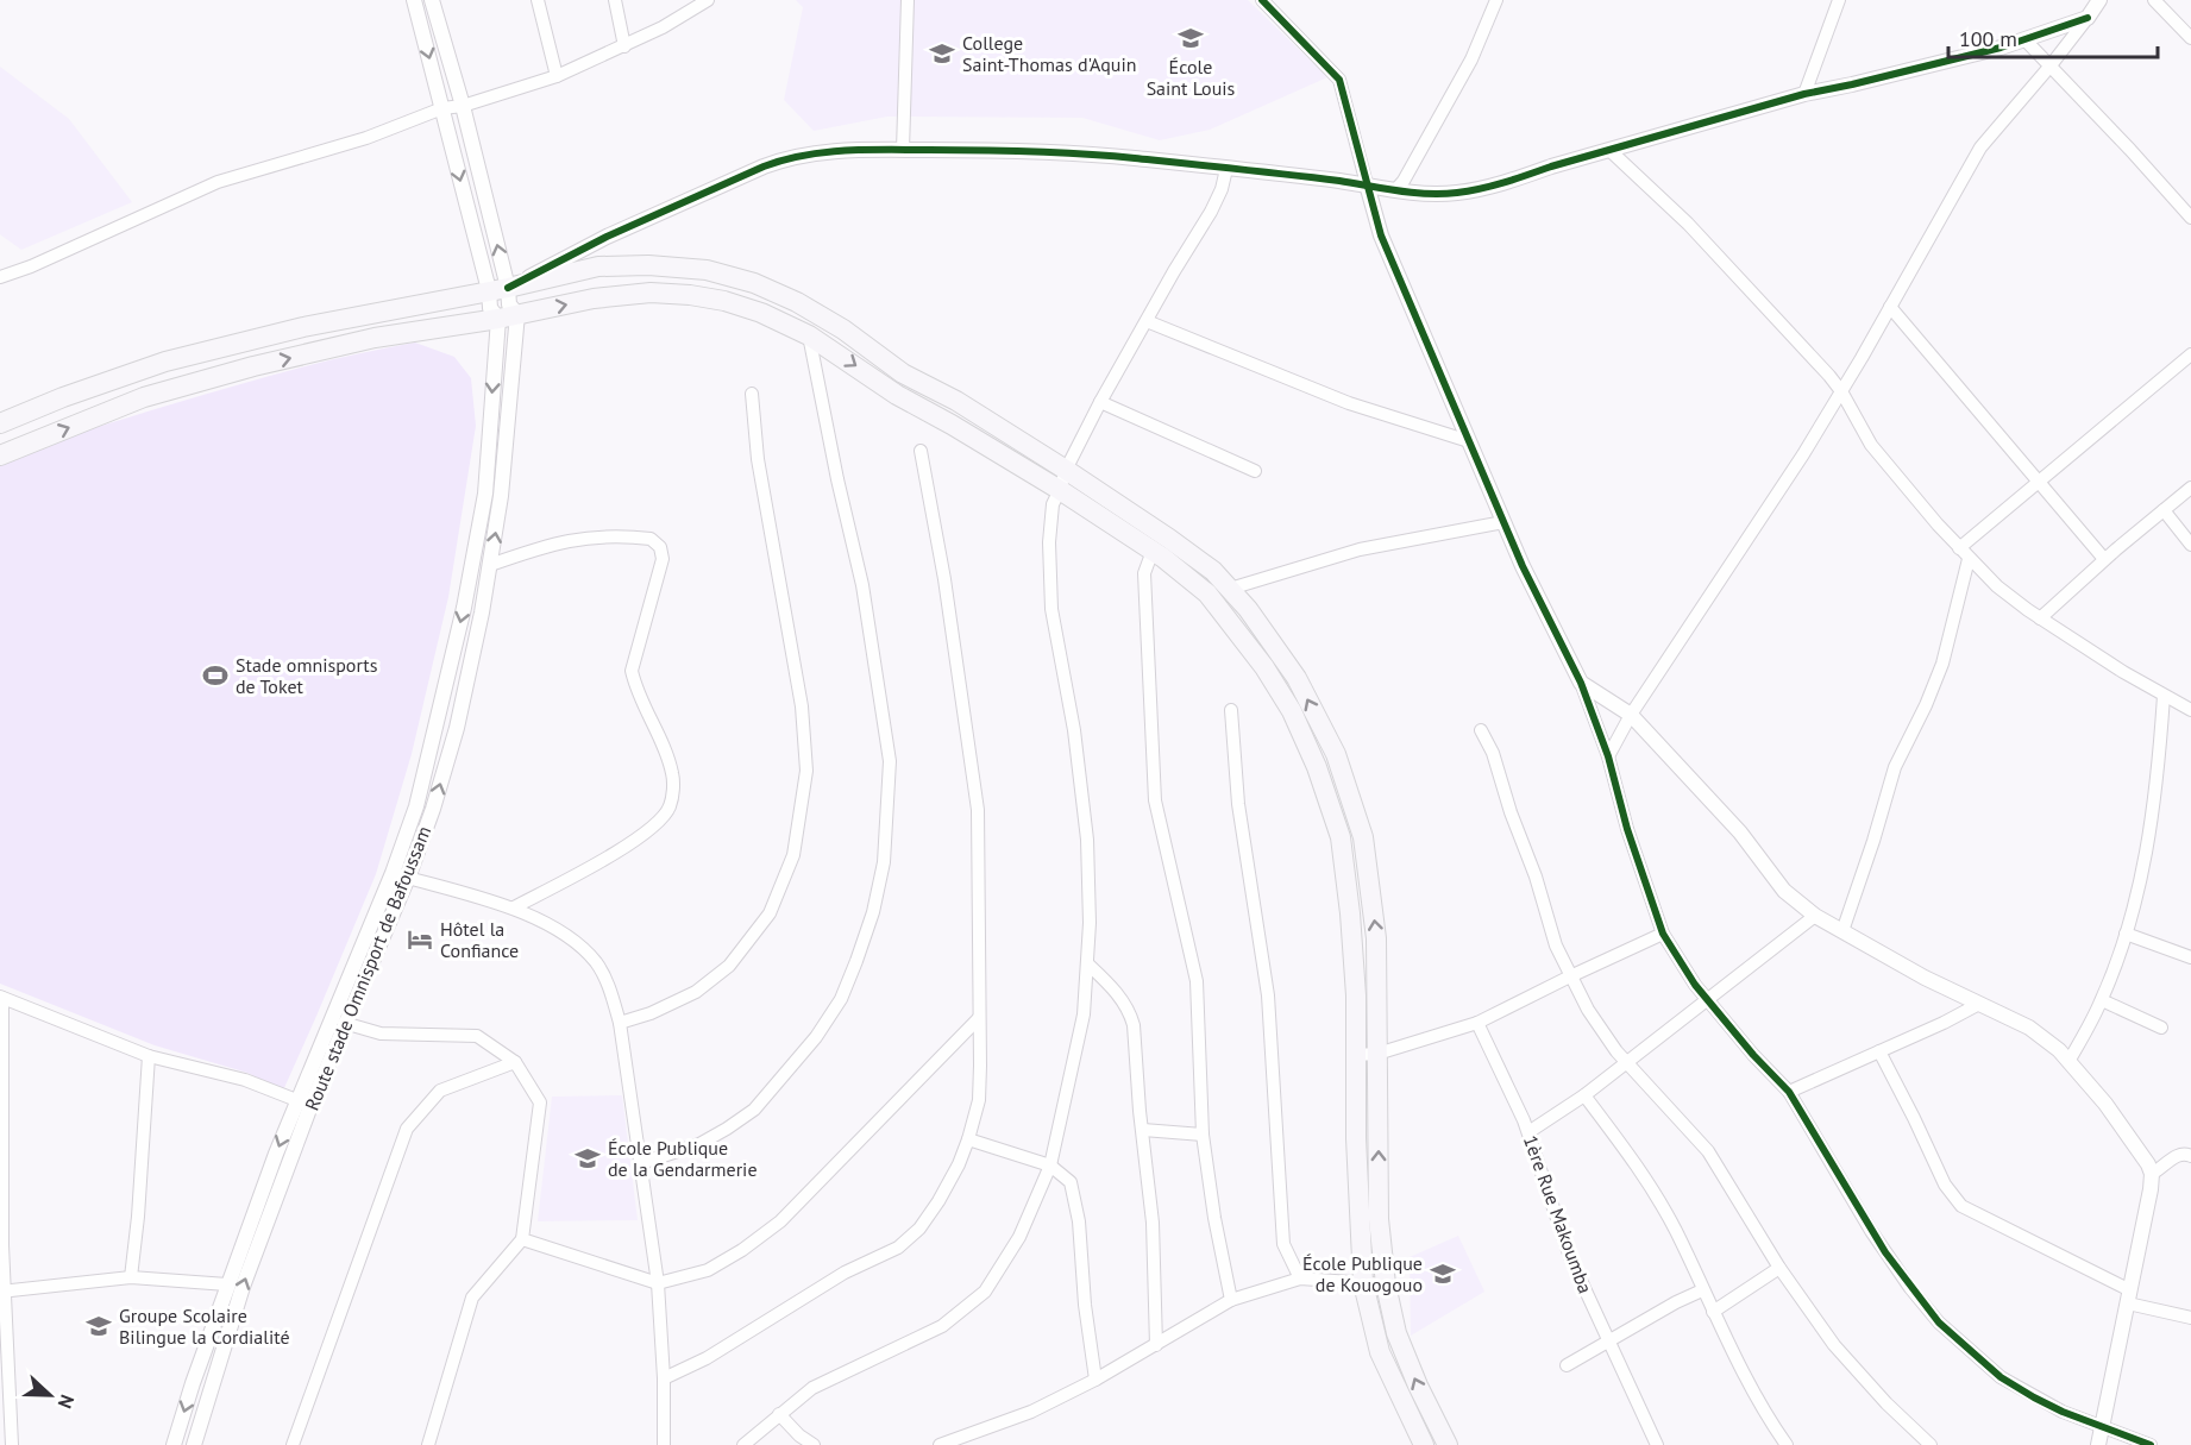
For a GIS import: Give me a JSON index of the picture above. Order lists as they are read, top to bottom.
{
  "streets": {
    "street": ["Route stade Omnisport de Bafoussam", "1ère Rue Makoumba"]
  },
  "places": {
    "school or university": [
      "École Saint Louis",
      "College Saint-Thomas d'Aquin",
      "École Publique de la Gendarmerie",
      "École Publique de Kouogouo",
      "Groupe Scolaire Bilingue la Cordialité"
    ],
    "sports": ["Stade omnisports de Toket"],
    "hotel": ["Hôtel la Confiance"]
  },
  "scale_bar": "100 m",
  "north": "right"
}
